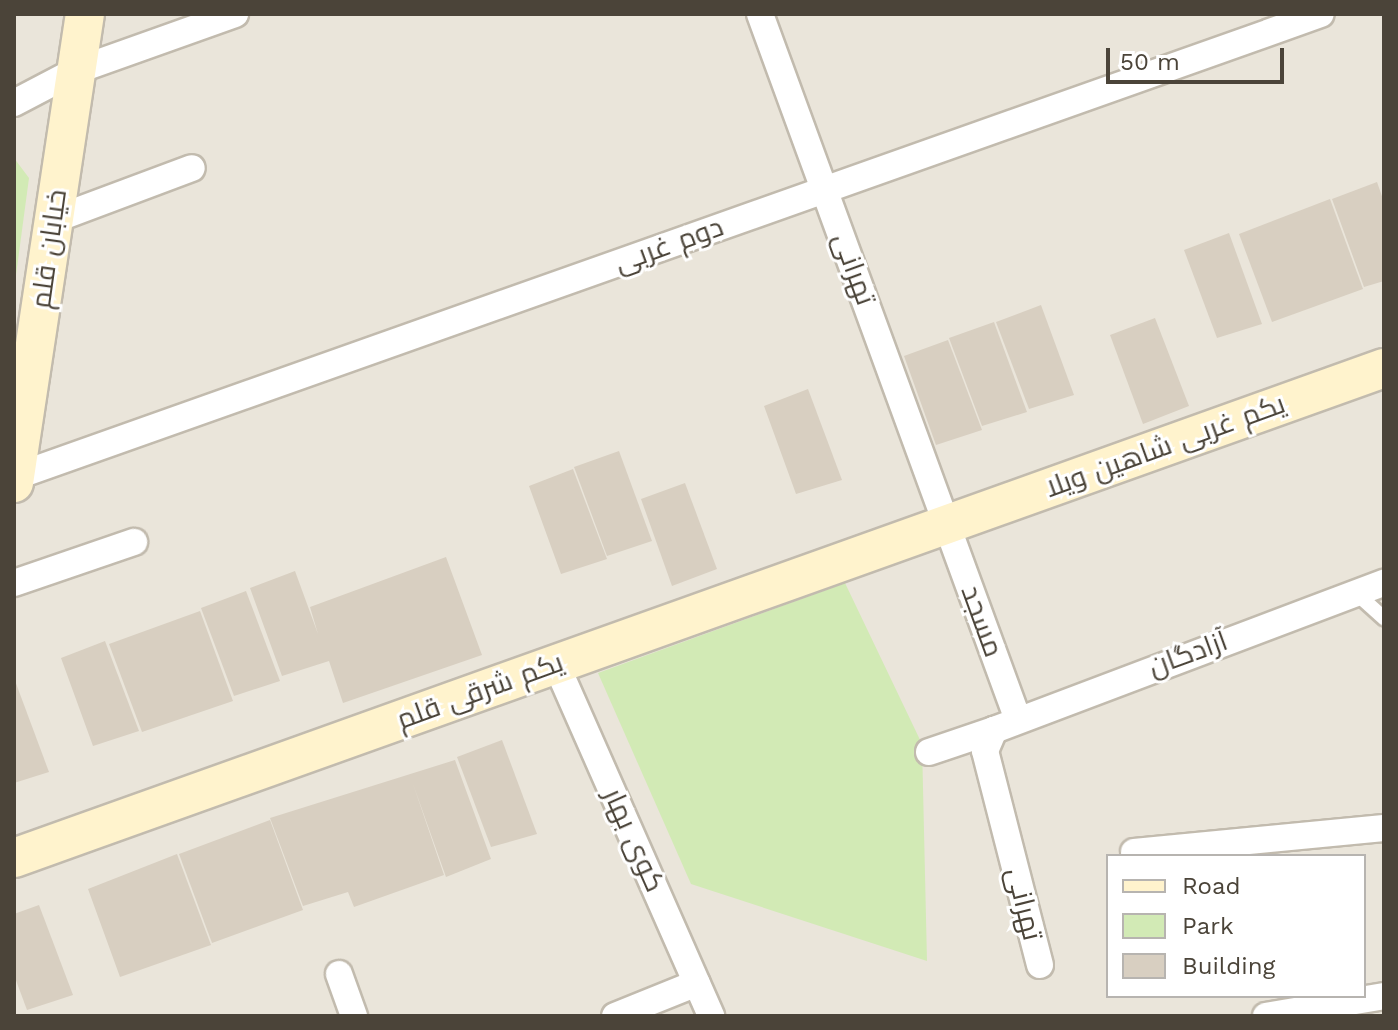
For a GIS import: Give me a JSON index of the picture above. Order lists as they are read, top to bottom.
{
  "streets": {
    "street": [
      "دوم غربی",
      "خیابان قلم",
      "تهرانی",
      "یکم غربی شاهین ویلا",
      "مسجد",
      "آزادگان",
      "یکم شرقی قلم",
      "کوی بهار"
    ]
  },
  "crossings": [
    ["دوم غربی", "خیابان قلم"],
    ["دوم غربی", "تهرانی"],
    ["تهرانی", "یکم غربی شاهین ویلا"],
    ["تهرانی", "مسجد"],
    ["تهرانی", "آزادگان"],
    ["تهرانی", "یکم شرقی قلم"],
    ["یکم غربی شاهین ویلا", "مسجد"],
    ["یکم غربی شاهین ویلا", "یکم شرقی قلم"],
    ["مسجد", "آزادگان"],
    ["مسجد", "یکم شرقی قلم"],
    ["یکم شرقی قلم", "کوی بهار"]
  ],
  "legend": ["Road", "Park", "Building"],
  "scale_bar": "50 m"
}
